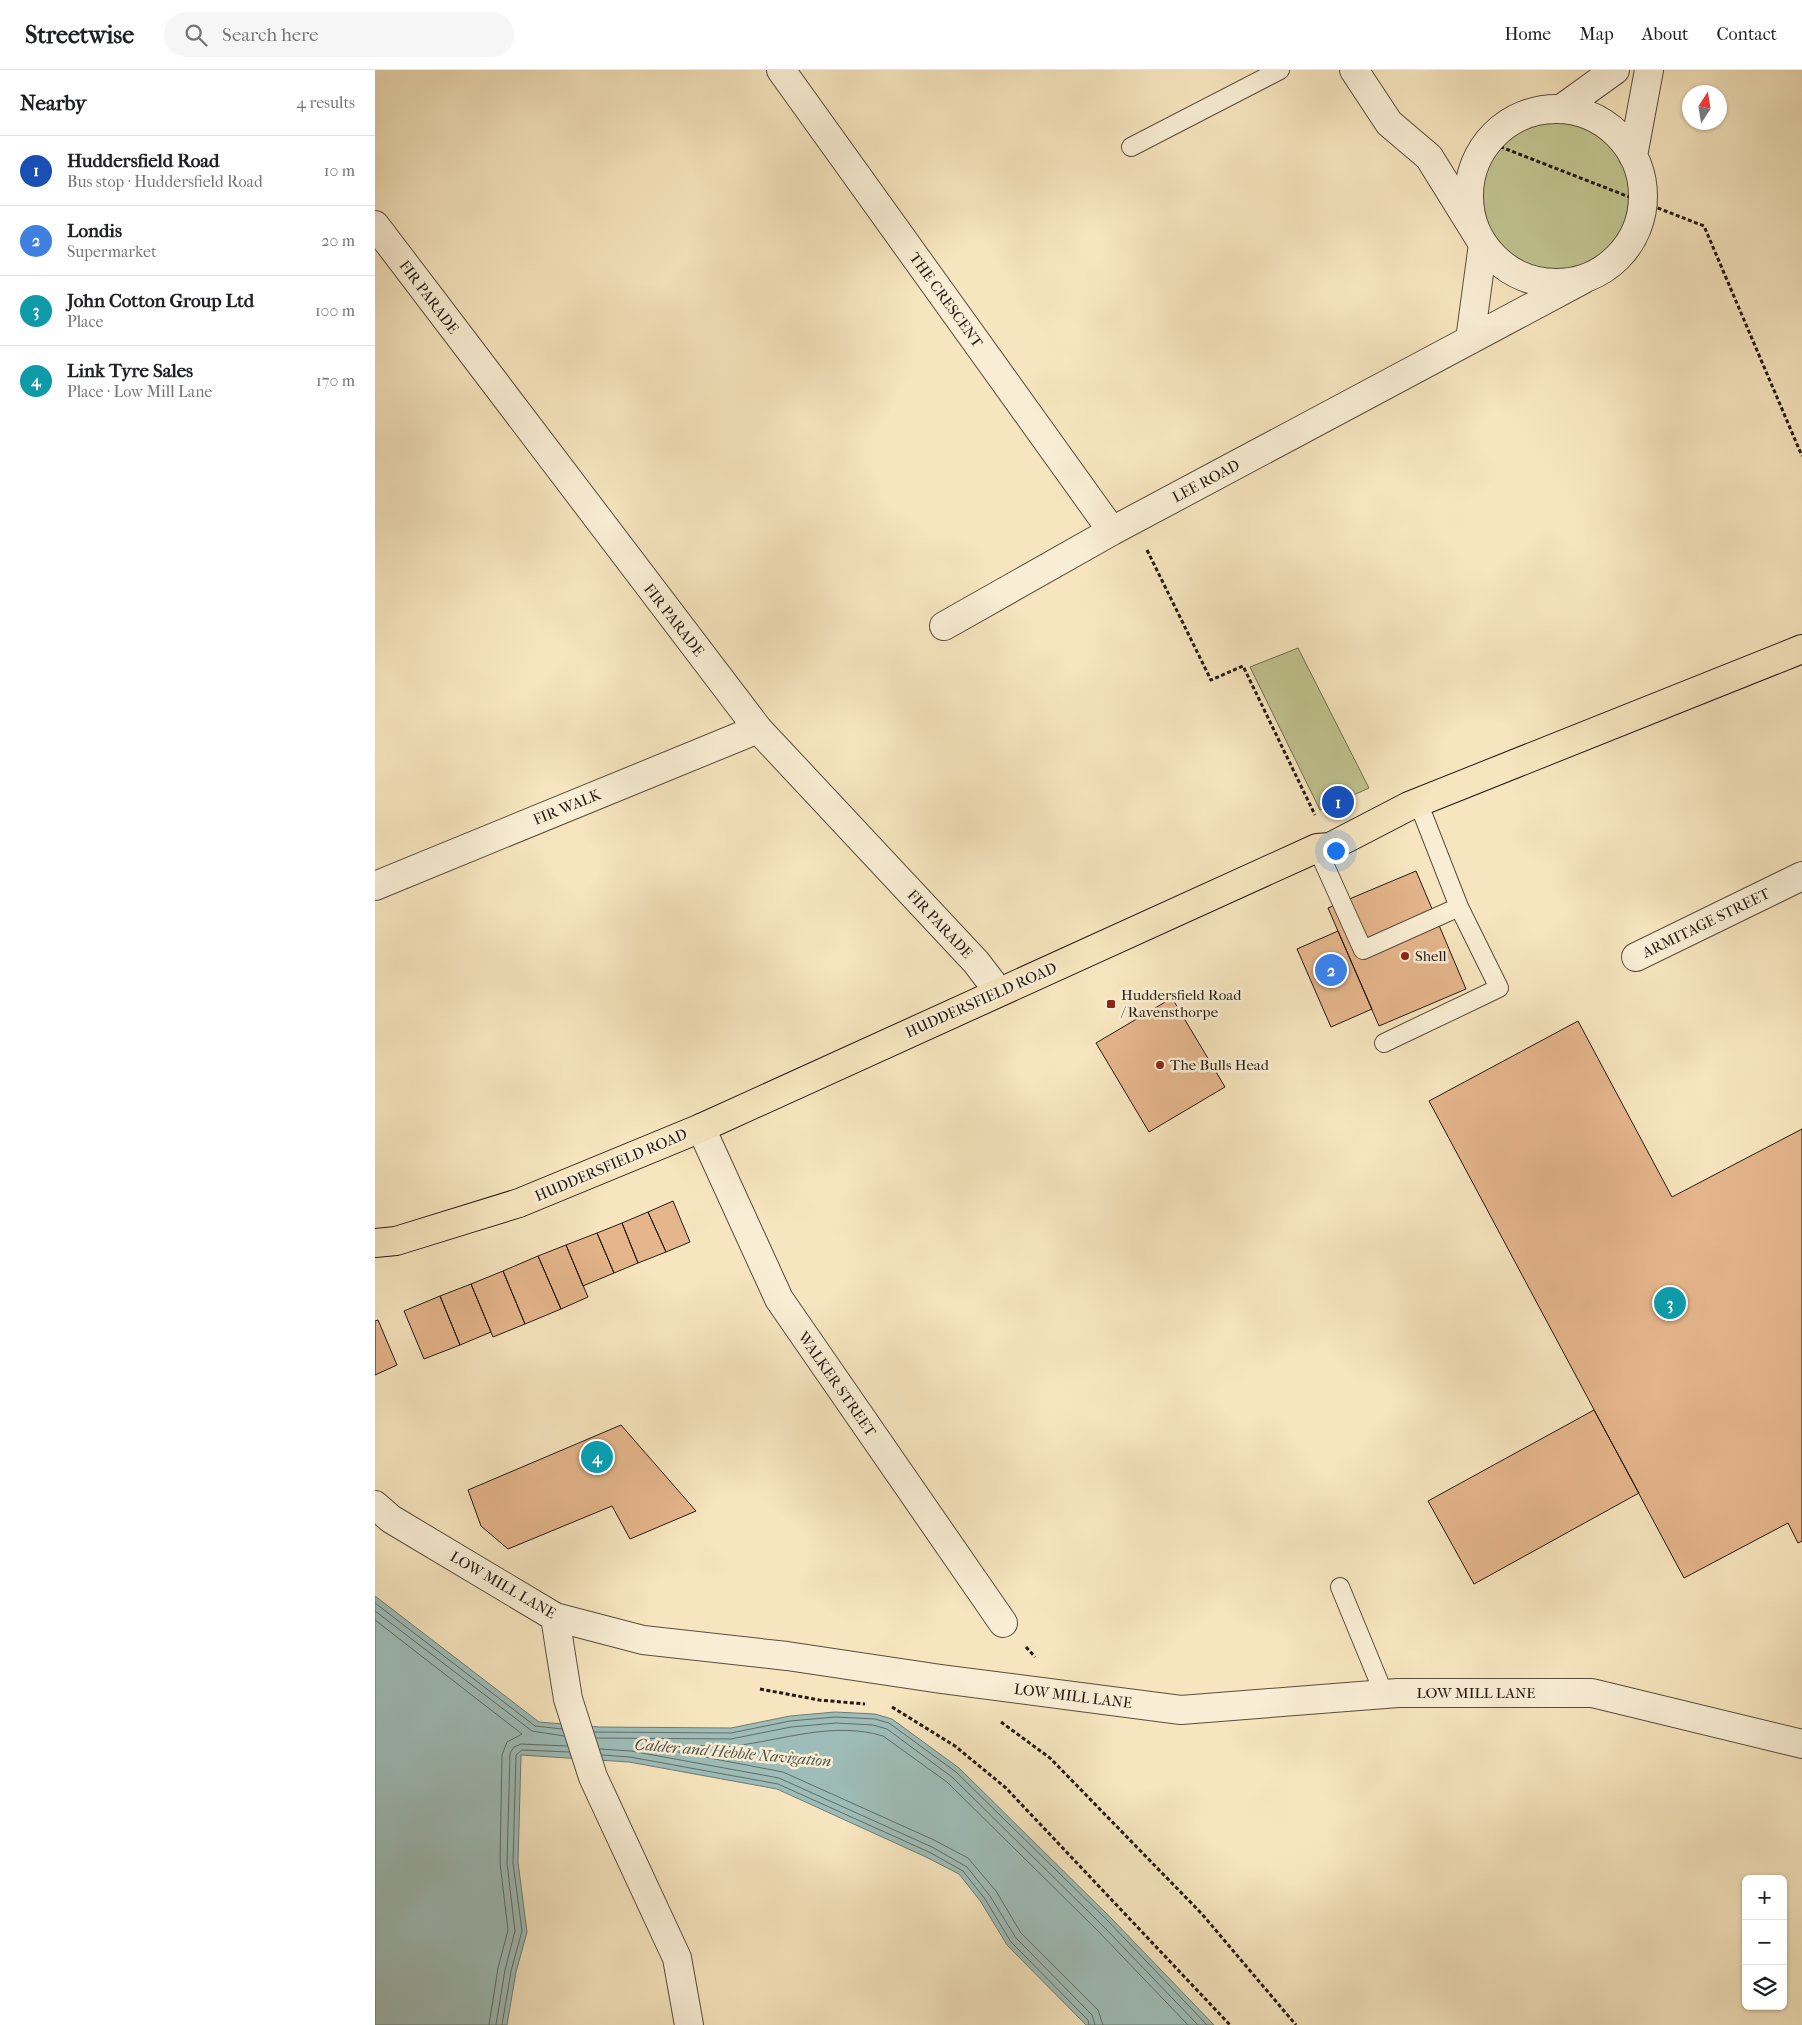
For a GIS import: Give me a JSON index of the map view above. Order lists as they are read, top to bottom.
{
  "streets": {
    "highway": ["HUDDERSFIELD ROAD"],
    "street": [
      "FIR PARADE",
      "THE CRESCENT",
      "LEE ROAD",
      "FIR WALK",
      "ARMITAGE STREET",
      "WALKER STREET",
      "LOW MILL LANE"
    ]
  },
  "crossings": [
    ["FIR PARADE", "FIR WALK"],
    ["FIR PARADE", "HUDDERSFIELD ROAD"],
    ["THE CRESCENT", "LEE ROAD"],
    ["HUDDERSFIELD ROAD", "WALKER STREET"]
  ],
  "water": ["Calder and Hebble Navigation"],
  "places": {
    "other": ["Shell", "The Bulls Head"],
    "transit": ["Huddersfield Road / Ravensthorpe"]
  },
  "north": "top",
  "page": {
    "header": "Streetwise",
    "search": "Search here",
    "nav": [
      "Home",
      "Map",
      "About",
      "Contact"
    ],
    "heading": ["Nearby", "4 results"],
    "list": [
      {
        "mark": "1",
        "name": "Huddersfield Road",
        "note": "Bus stop · Huddersfield Road",
        "value": "10 m"
      },
      {
        "mark": "2",
        "name": "Londis",
        "note": "Supermarket",
        "value": "20 m"
      },
      {
        "mark": "3",
        "name": "John Cotton Group Ltd",
        "note": "Place",
        "value": "100 m"
      },
      {
        "mark": "4",
        "name": "Link Tyre Sales",
        "note": "Place · Low Mill Lane",
        "value": "170 m"
      }
    ],
    "pins": [
      "1",
      "2",
      "3",
      "4"
    ],
    "map_buttons": ["+", "−"]
  }
}
